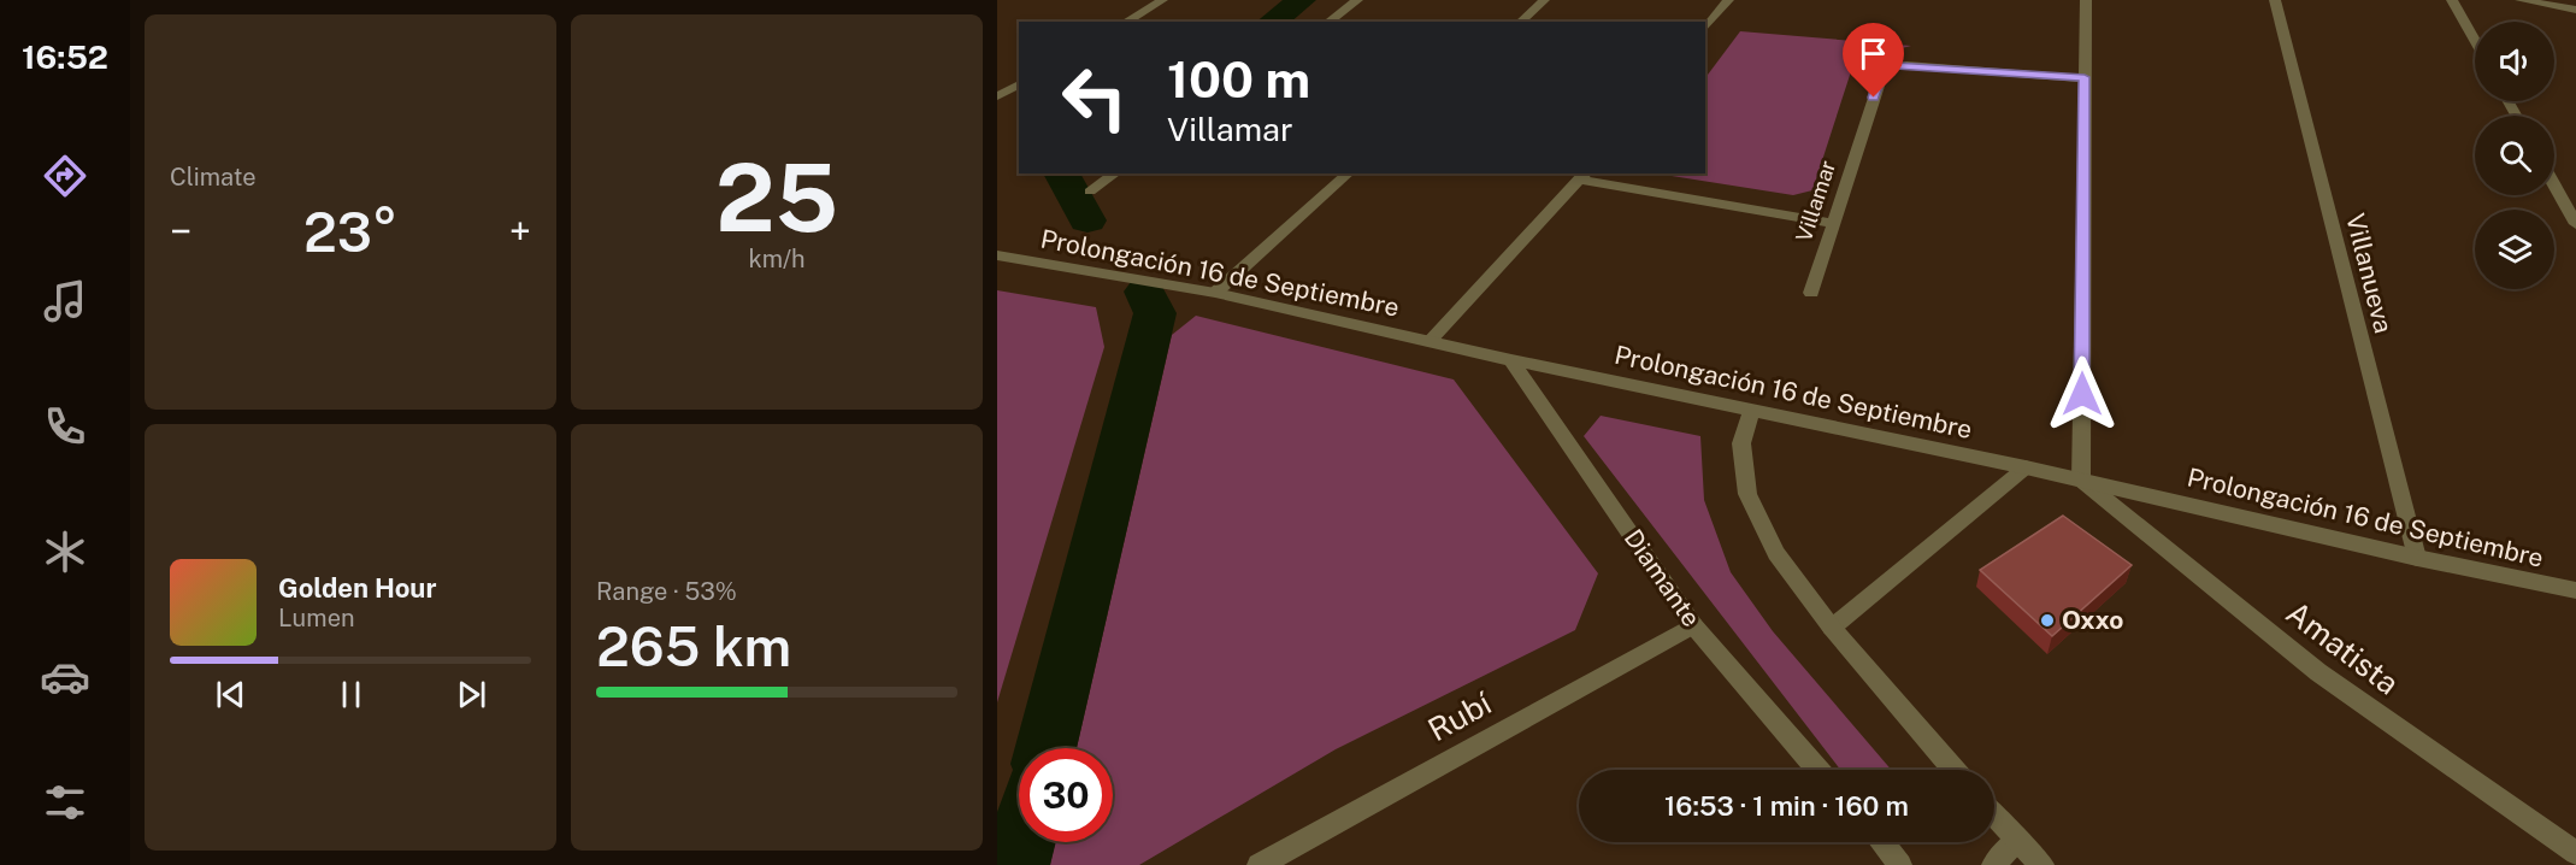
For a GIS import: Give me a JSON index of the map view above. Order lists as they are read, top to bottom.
{
  "streets": {
    "street": [
      "Villamar",
      "Prolongación 16 de Septiembre",
      "Villanueva",
      "Diamante",
      "Amatista",
      "Rubí"
    ]
  },
  "crossings": [
    ["Prolongación 16 de Septiembre", "Villanueva"],
    ["Prolongación 16 de Septiembre", "Diamante"],
    ["Prolongación 16 de Septiembre", "Amatista"],
    ["Diamante", "Rubí"]
  ],
  "places": ["Oxxo"],
  "page": {
    "tabs": "16:52",
    "tile": [
      "Climate",
      ["25", "km/h"],
      ["Range · 53%", "265 km"]
    ],
    "turn": ["100 m", "Villamar"],
    "heat": ["−", "23°", "+"],
    "song": ["Golden Hour", "Lumen"],
    "limit": "30",
    "trip": "16:53 · 1 min · 160 m"
  }
}
